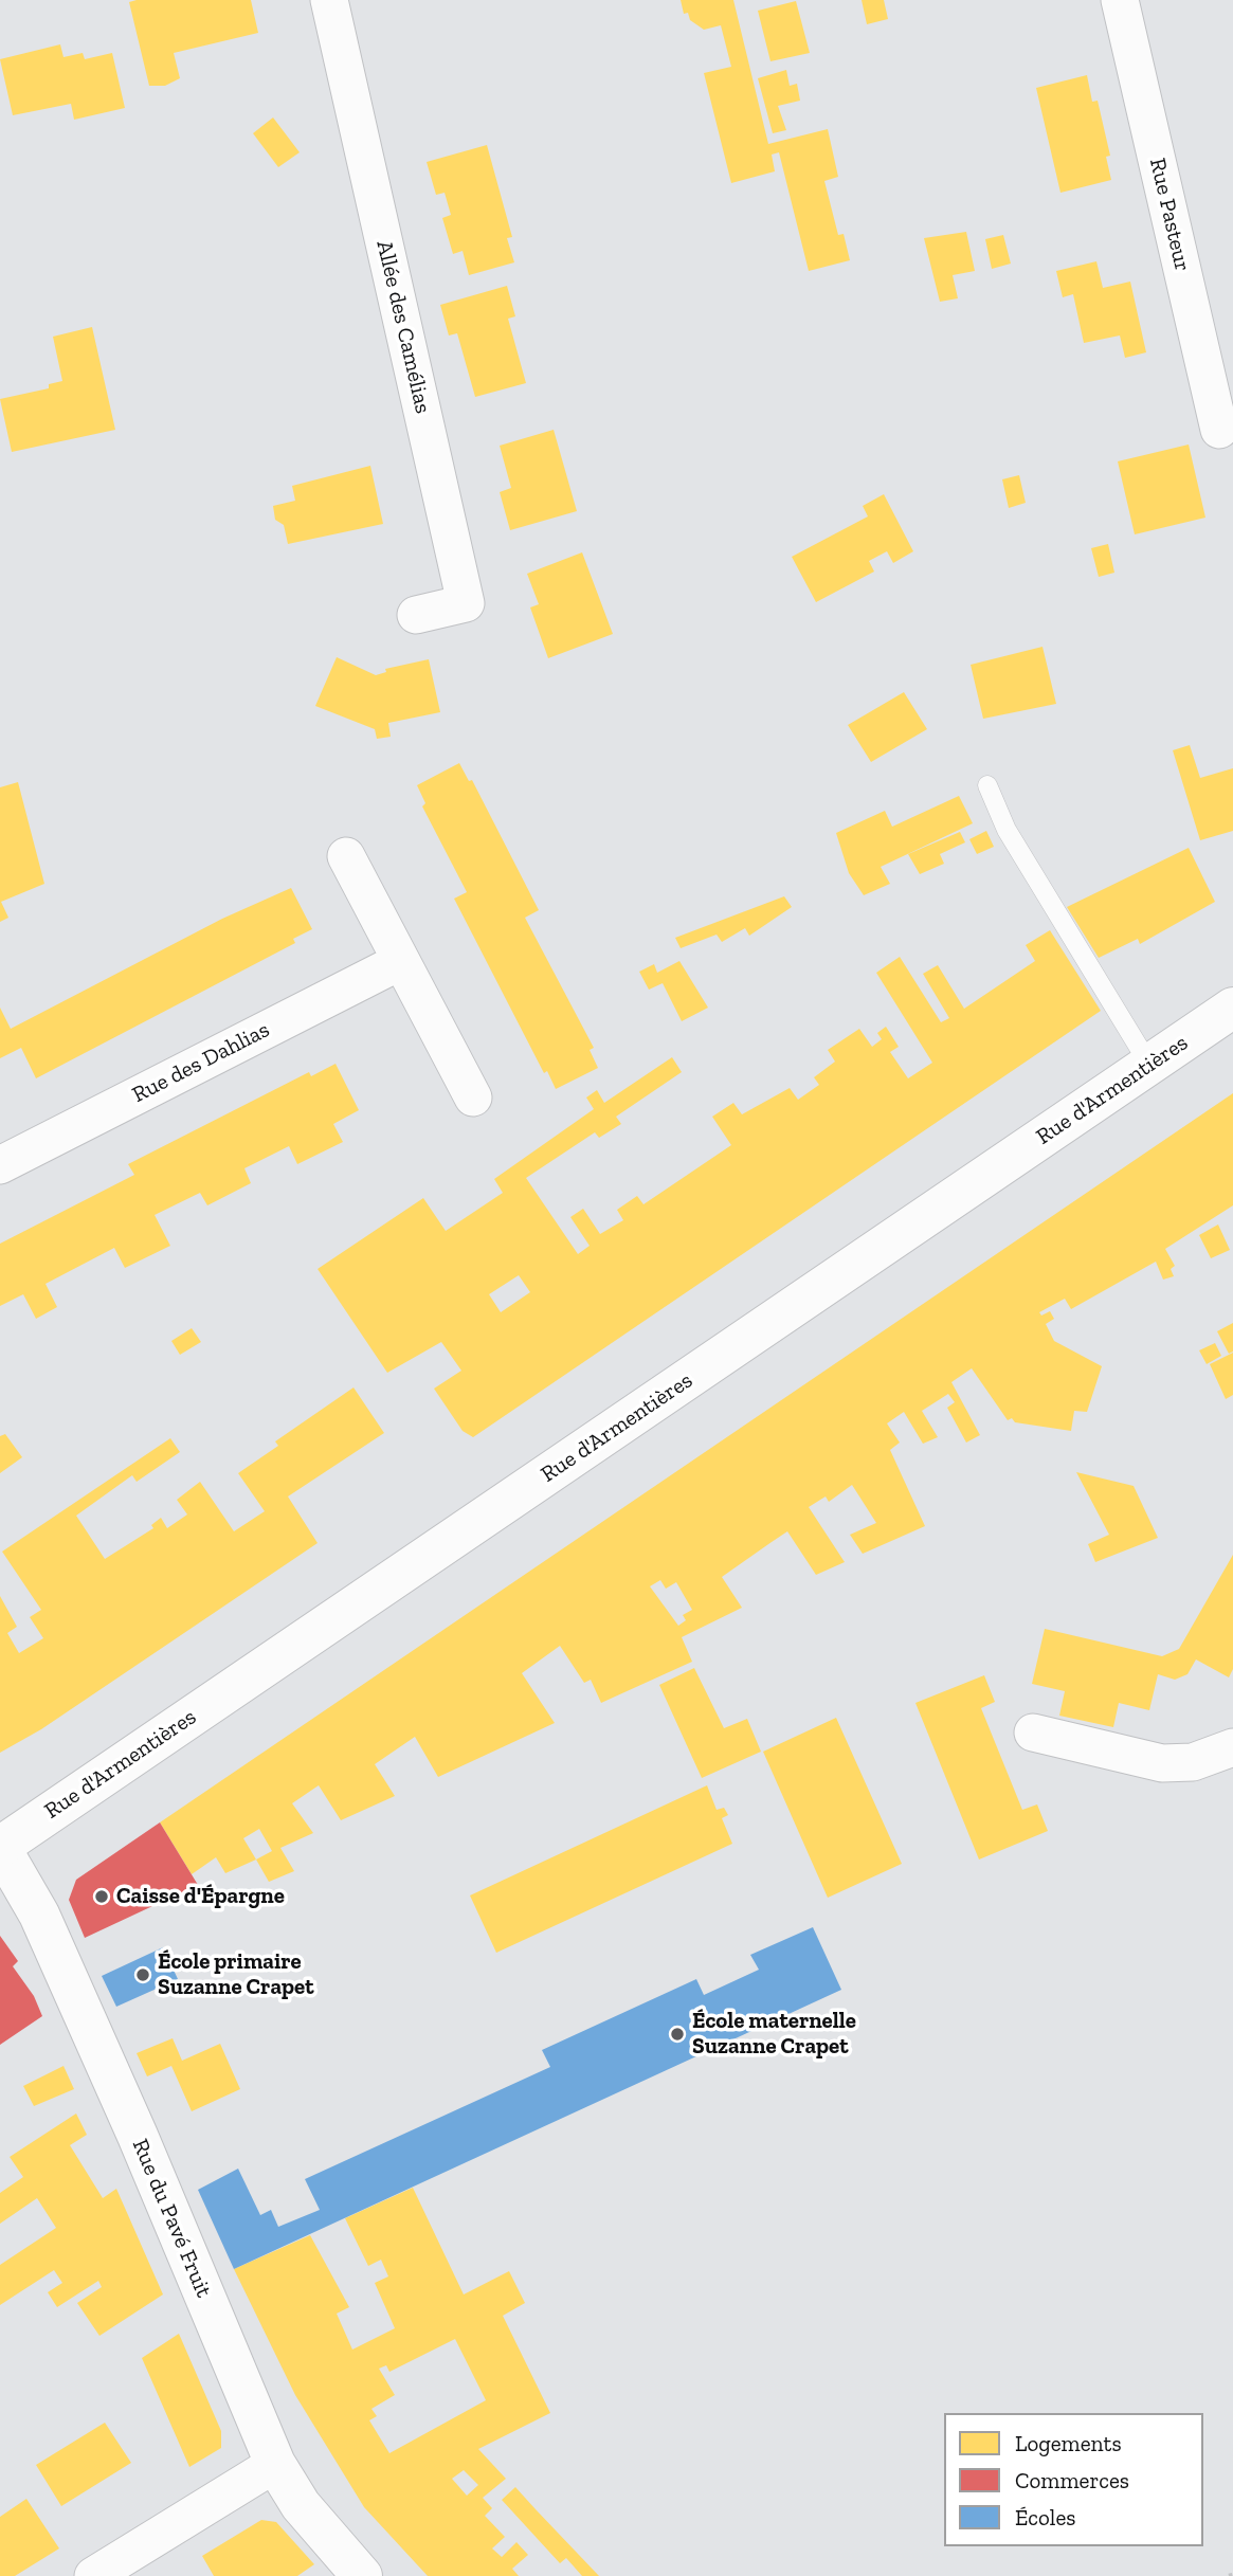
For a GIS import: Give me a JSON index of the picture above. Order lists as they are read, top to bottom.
{
  "streets": {
    "main road": ["Rue d'Armentières", "Rue du Pavé Fruit"],
    "street": ["Rue Pasteur", "Allée des Camélias", "Rue des Dahlias"]
  },
  "crossings": [
    ["Rue d'Armentières", "Rue du Pavé Fruit"]
  ],
  "places": ["Caisse d'Épargne", "École primaire Suzanne Crapet", "École maternelle Suzanne Crapet"],
  "legend": ["Logements", "Commerces", "Écoles"]
}
